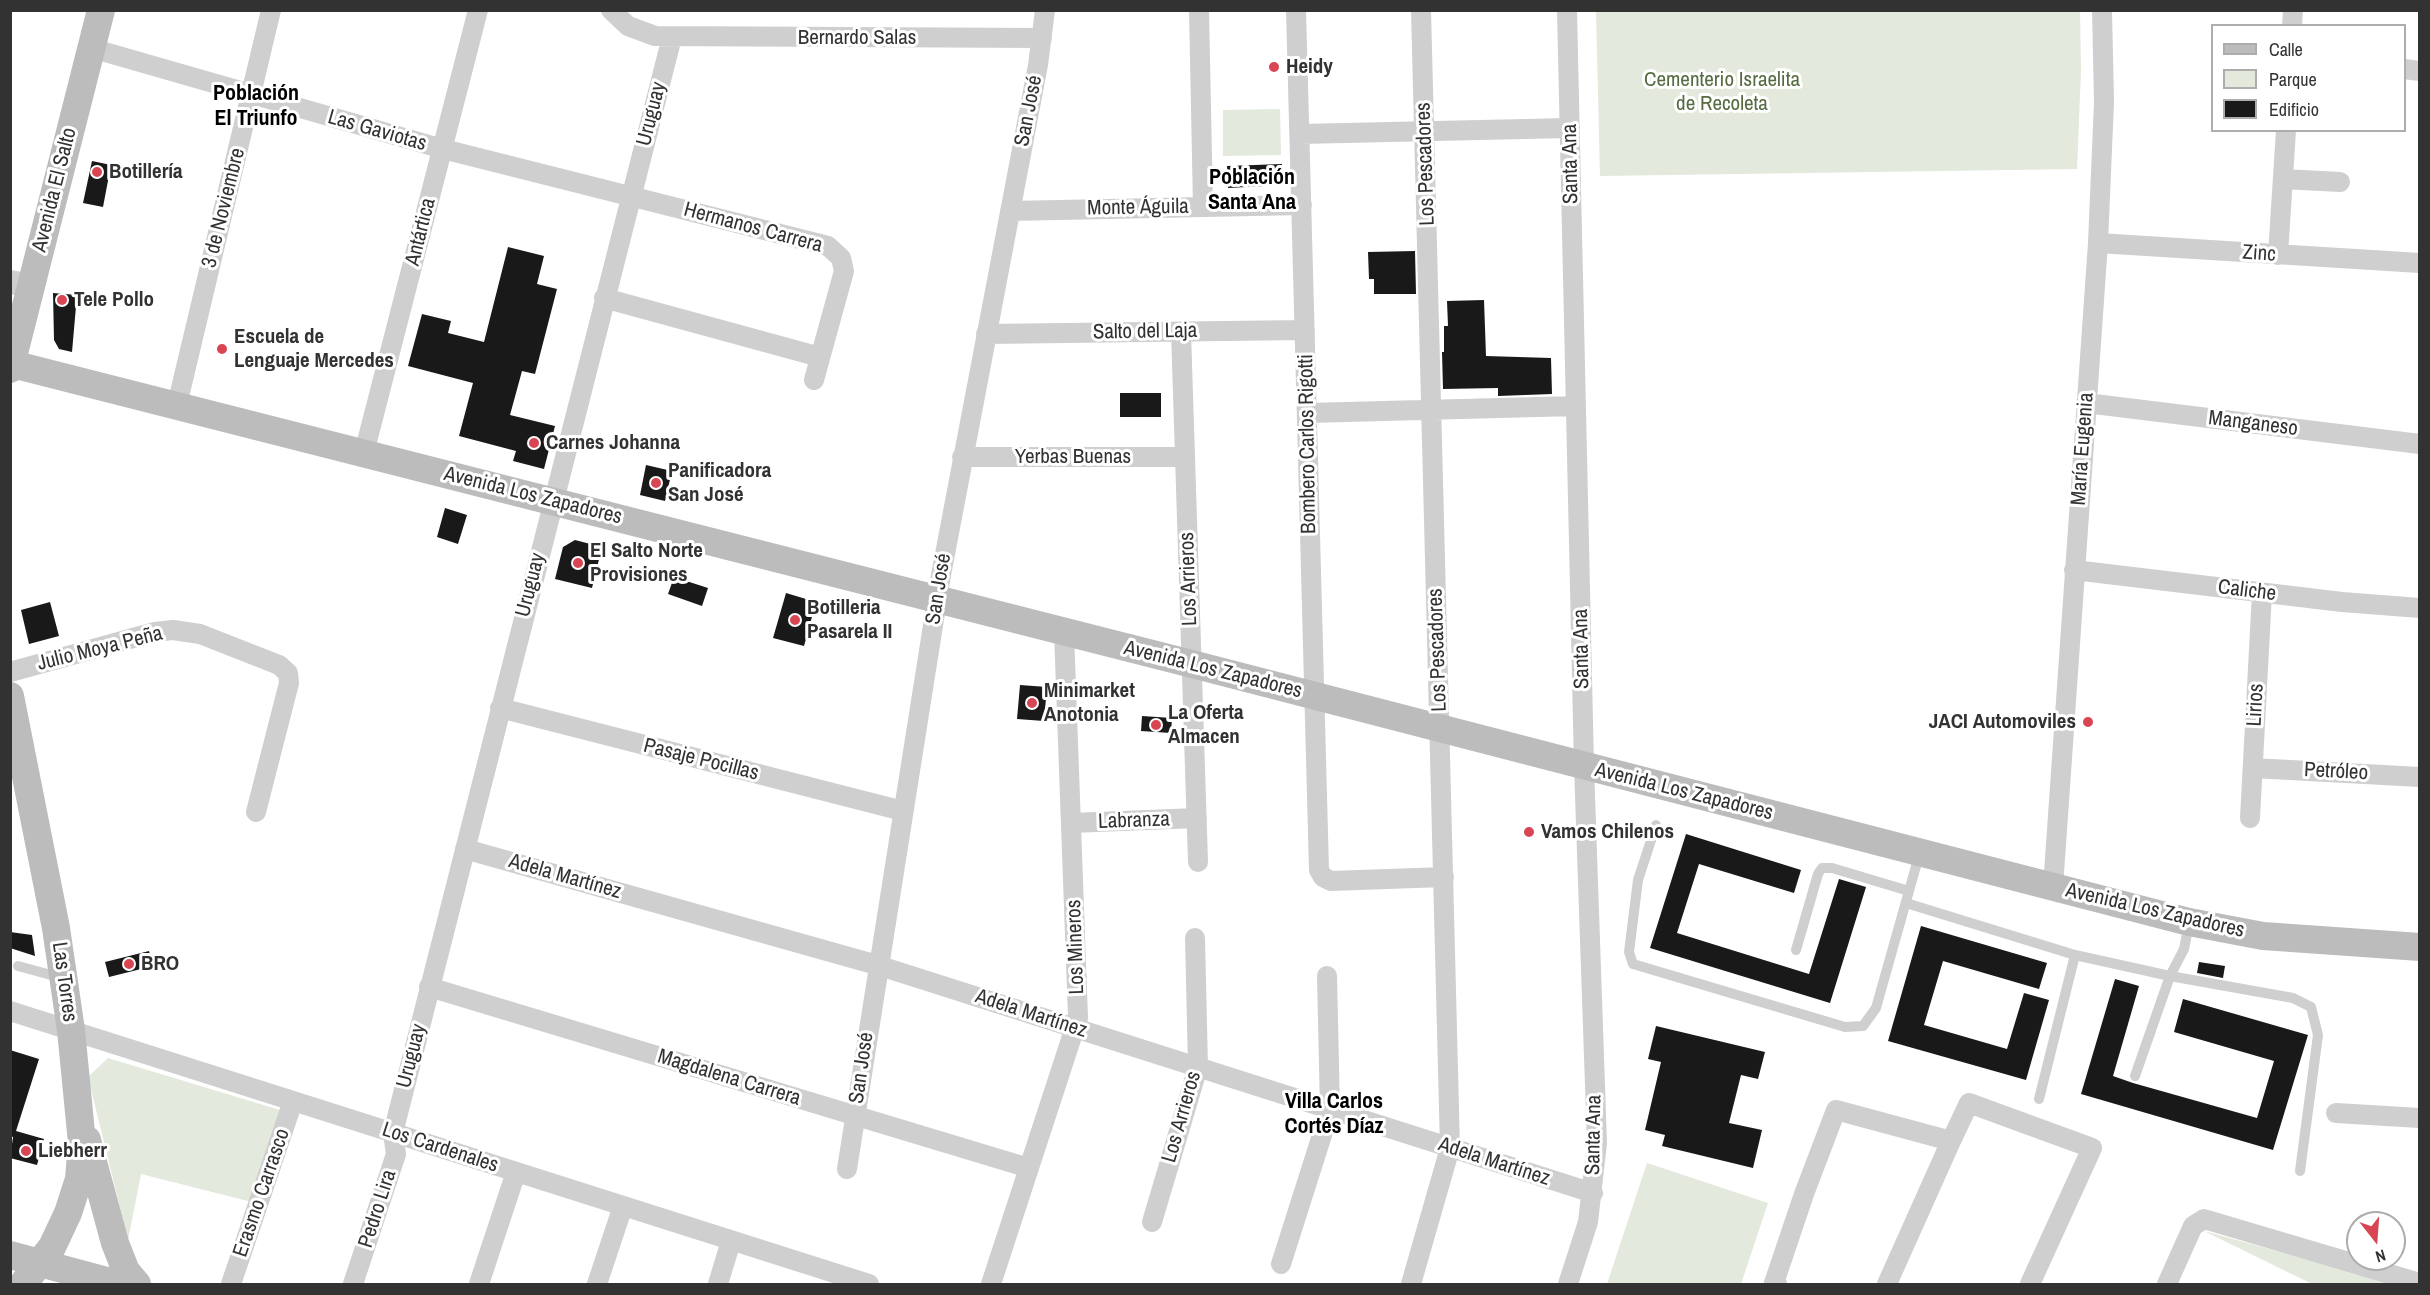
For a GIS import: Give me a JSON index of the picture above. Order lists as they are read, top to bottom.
{
  "streets": {
    "main road": ["Avenida El Salto", "Avenida Los Zapadores", "Las Torres"],
    "street": [
      "Bernardo Salas",
      "San José",
      "Uruguay",
      "Las Gaviotas",
      "Los Pescadores",
      "Santa Ana",
      "3 de Noviembre",
      "Monte Águila",
      "Hermanos Carrera",
      "Antártica",
      "Zinc",
      "Salto del Laja",
      "Manganeso",
      "Bombero Carlos Rigotti",
      "María Eugenia",
      "Yerbas Buenas",
      "Los Arrieros",
      "Caliche",
      "Julio Moya Peña",
      "Lirios",
      "Pasaje Pocillas",
      "Petróleo",
      "Labranza",
      "Adela Martínez",
      "Los Mineros",
      "Magdalena Carrera",
      "Los Cardenales",
      "Erasmo Carrasco",
      "Pedro Lira"
    ]
  },
  "crossings": [
    ["Bernardo Salas", "San José"],
    ["Bernardo Salas", "Uruguay"],
    ["San José", "Monte Águila"],
    ["San José", "Salto del Laja"],
    ["San José", "Yerbas Buenas"],
    ["San José", "Avenida Los Zapadores"],
    ["San José", "Pasaje Pocillas"],
    ["San José", "Adela Martínez"],
    ["San José", "Magdalena Carrera"],
    ["Uruguay", "Las Gaviotas"],
    ["Uruguay", "Hermanos Carrera"],
    ["Uruguay", "Avenida Los Zapadores"],
    ["Uruguay", "Pasaje Pocillas"],
    ["Uruguay", "Adela Martínez"],
    ["Uruguay", "Magdalena Carrera"],
    ["Uruguay", "Los Cardenales"],
    ["Uruguay", "Pedro Lira"],
    ["Las Gaviotas", "Avenida El Salto"],
    ["Las Gaviotas", "3 de Noviembre"],
    ["Las Gaviotas", "Hermanos Carrera"],
    ["Las Gaviotas", "Antártica"],
    ["Los Pescadores", "Bombero Carlos Rigotti"],
    ["Los Pescadores", "Avenida Los Zapadores"],
    ["Los Pescadores", "Adela Martínez"],
    ["Santa Ana", "Avenida Los Zapadores"],
    ["Santa Ana", "Adela Martínez"],
    ["Avenida El Salto", "Avenida Los Zapadores"],
    ["3 de Noviembre", "Avenida Los Zapadores"],
    ["Monte Águila", "Bombero Carlos Rigotti"],
    ["Antártica", "Avenida Los Zapadores"],
    ["Zinc", "María Eugenia"],
    ["Salto del Laja", "Bombero Carlos Rigotti"],
    ["Salto del Laja", "Los Arrieros"],
    ["Manganeso", "María Eugenia"],
    ["Bombero Carlos Rigotti", "Avenida Los Zapadores"],
    ["María Eugenia", "Avenida Los Zapadores"],
    ["María Eugenia", "Caliche"],
    ["Yerbas Buenas", "Los Arrieros"],
    ["Avenida Los Zapadores", "Los Arrieros"],
    ["Avenida Los Zapadores", "Los Mineros"],
    ["Los Arrieros", "Labranza"],
    ["Los Arrieros", "Adela Martínez"],
    ["Caliche", "Lirios"],
    ["Lirios", "Petróleo"],
    ["Labranza", "Los Mineros"],
    ["Adela Martínez", "Los Mineros"],
    ["Los Mineros", "Magdalena Carrera"],
    ["Las Torres", "Los Cardenales"],
    ["Los Cardenales", "Erasmo Carrasco"],
    ["Los Cardenales", "Pedro Lira"]
  ],
  "districts": ["Población El Triunfo", "Población Santa Ana", "Villa Carlos Cortés Díaz"],
  "parks": ["Cementerio Israelita de Recoleta"],
  "places": [
    "Heidy",
    "Botillería",
    "Tele Pollo",
    "Escuela de Lenguaje Mercedes",
    "Carnes Johanna",
    "Panificadora San José",
    "El Salto Norte Provisiones",
    "Botilleria Pasarela II",
    "Minimarket Anotonia",
    "JACI Automoviles",
    "La Oferta Almacen",
    "Vamos Chilenos",
    "BRO",
    "Liebherr"
  ],
  "legend": ["Calle", "Parque", "Edificio"],
  "north": "bottom"
}
